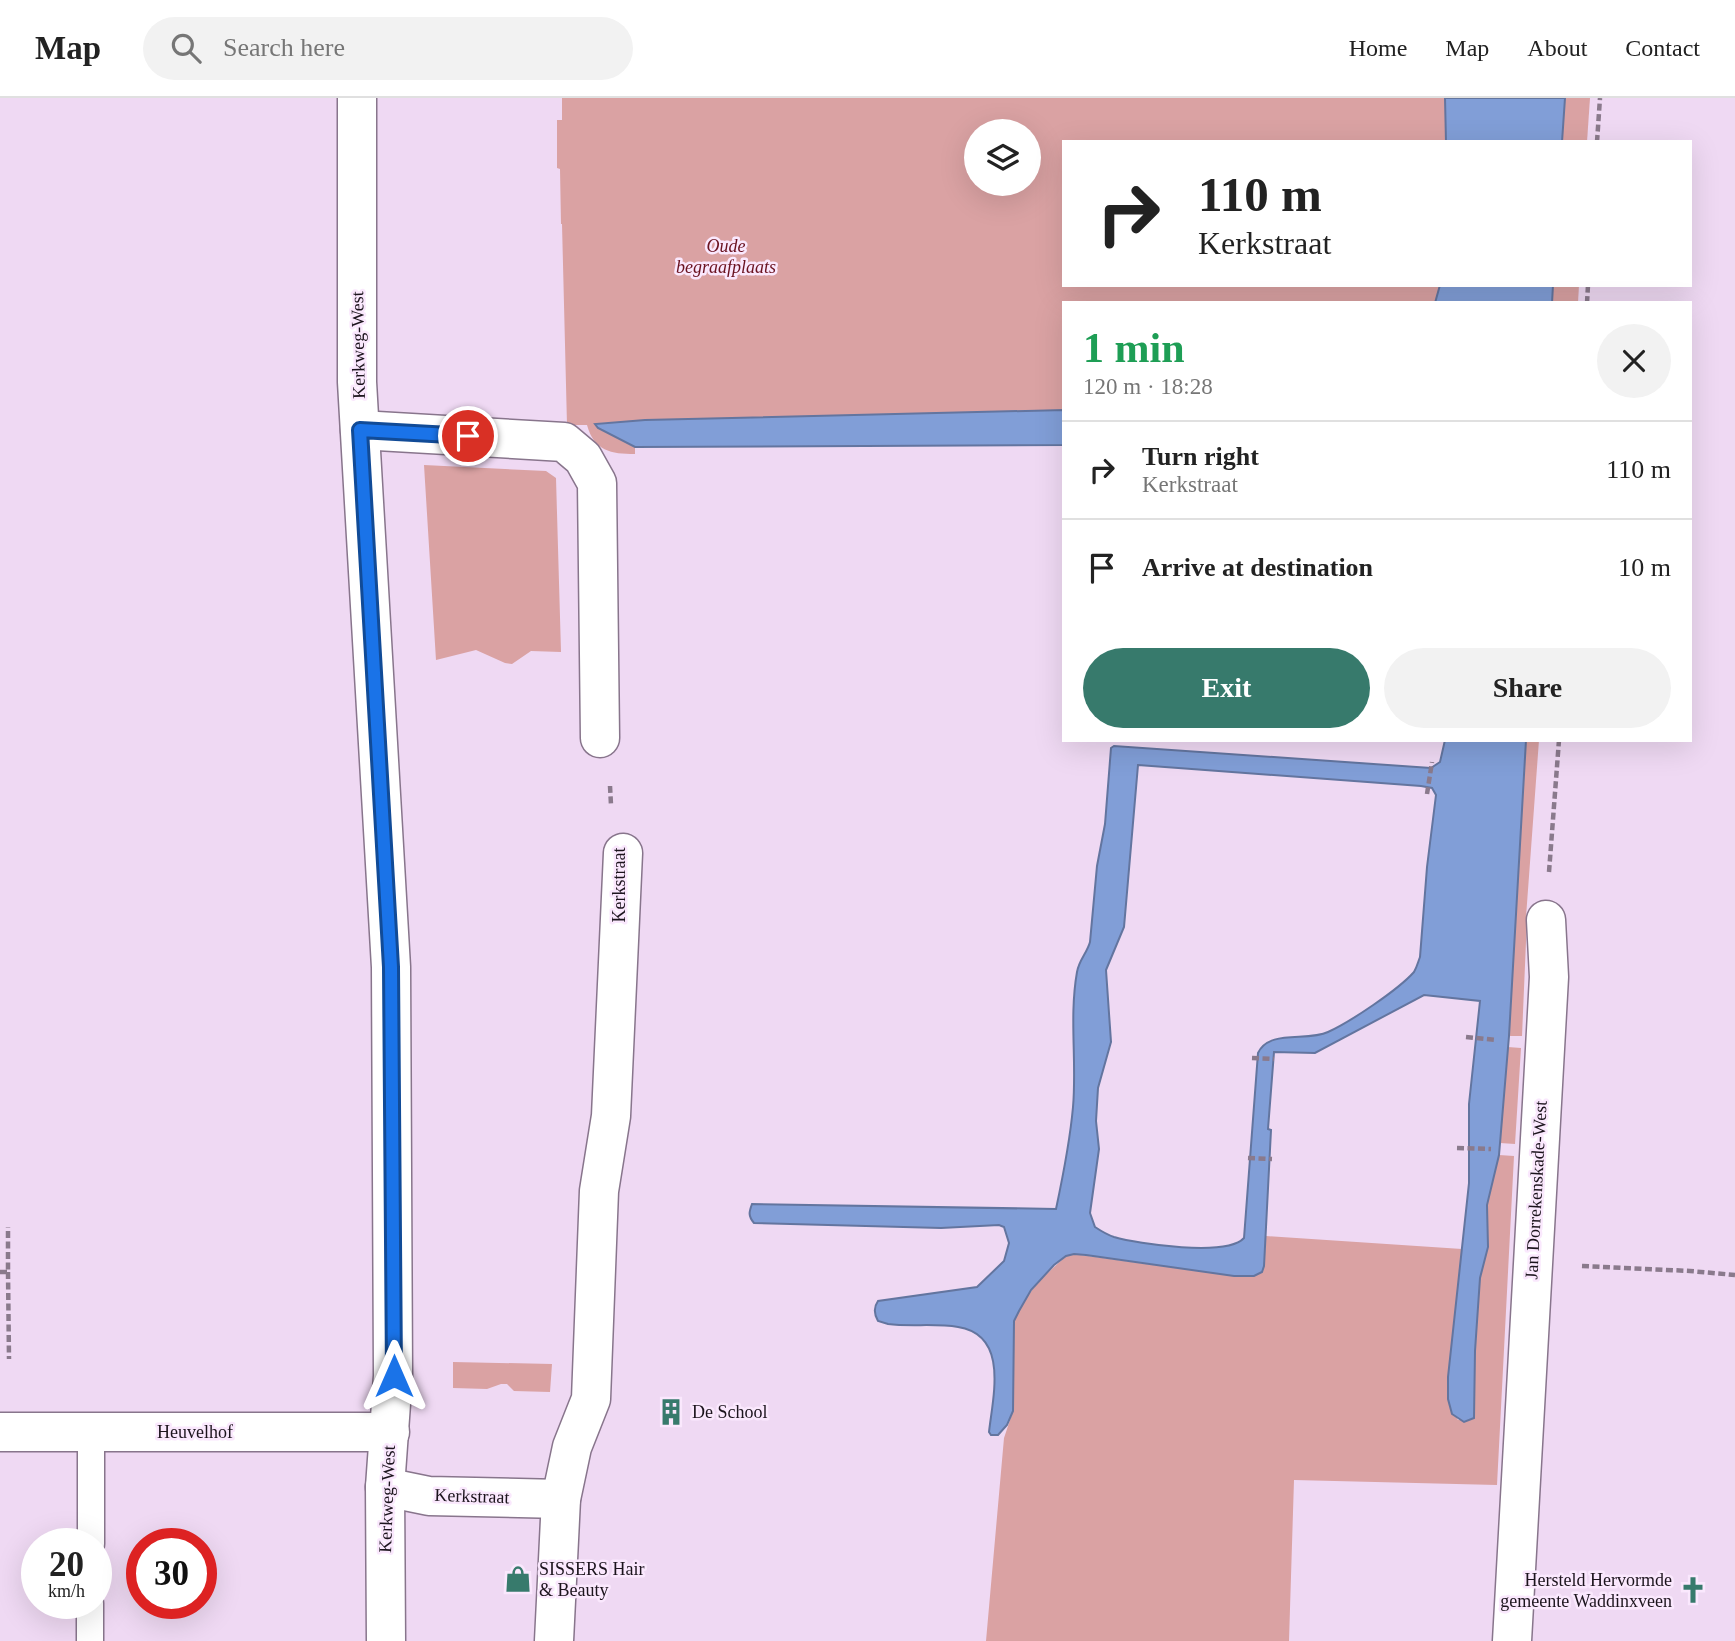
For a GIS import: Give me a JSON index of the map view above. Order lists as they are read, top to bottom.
{
  "streets": {
    "street": [
      "Kerkweg-West",
      "Kerkstraat",
      "Jan Dorrekenskade-West",
      "Heuvelhof"
    ]
  },
  "crossings": [
    ["Kerkweg-West", "Kerkstraat"],
    ["Kerkweg-West", "Heuvelhof"]
  ],
  "parks": ["Oude begraafplaats"],
  "places": {
    "building": ["De School"],
    "shop": ["SISSERS Hair & Beauty"],
    "church": ["Hersteld Hervormde gemeente Waddinxveen"]
  },
  "page": {
    "header": "Map",
    "search": "Search here",
    "nav": [
      "Home",
      "Map",
      "About",
      "Contact"
    ],
    "turn": ["110 m", "Kerkstraat"],
    "heading": ["1 min", "120 m · 18:28"],
    "list": [
      {
        "name": "Turn right",
        "note": "Kerkstraat",
        "value": "110 m"
      },
      {
        "name": "Arrive at destination",
        "value": "10 m"
      }
    ],
    "buttons": ["Exit", "Share"],
    "speed": "20 km/h",
    "limit": "30"
  }
}
